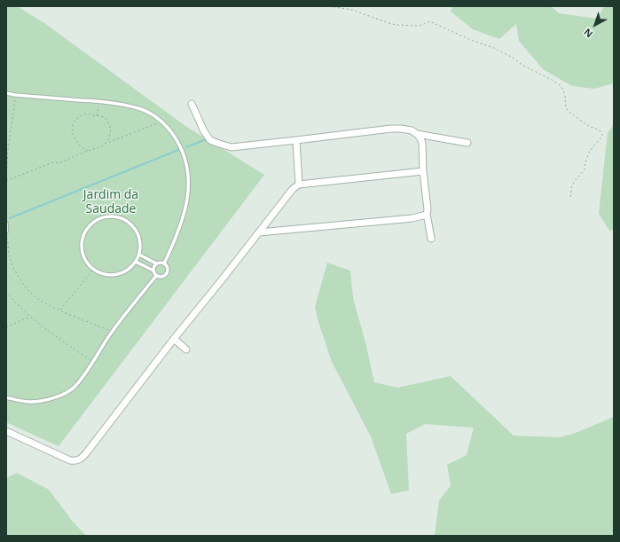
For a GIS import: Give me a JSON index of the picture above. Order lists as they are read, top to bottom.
{
  "parks": ["Jardim da Saudade"],
  "north": "bottom left"
}
